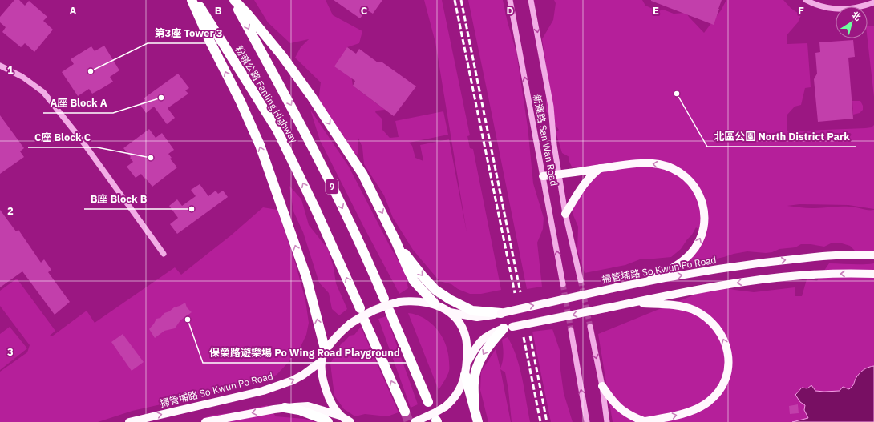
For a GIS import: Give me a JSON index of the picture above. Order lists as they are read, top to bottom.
{
  "streets": {
    "highway": ["粉嶺公路 Fanling Highway", "9"],
    "main road": ["掃管埔路 So Kwun Po Road"],
    "street": ["新運路 San Wan Road"]
  },
  "places": [
    "第3座 Tower 3",
    "北區公園 North District Park",
    "A座 Block A",
    "C座 Block C",
    "B座 Block B",
    "保榮路遊樂場 Po Wing Road Playground"
  ],
  "north": "top right",
  "grid": {
    "columns": [
      "A",
      "B",
      "C",
      "D",
      "E",
      "F"
    ],
    "rows": ["1", "2", "3"]
  }
}
